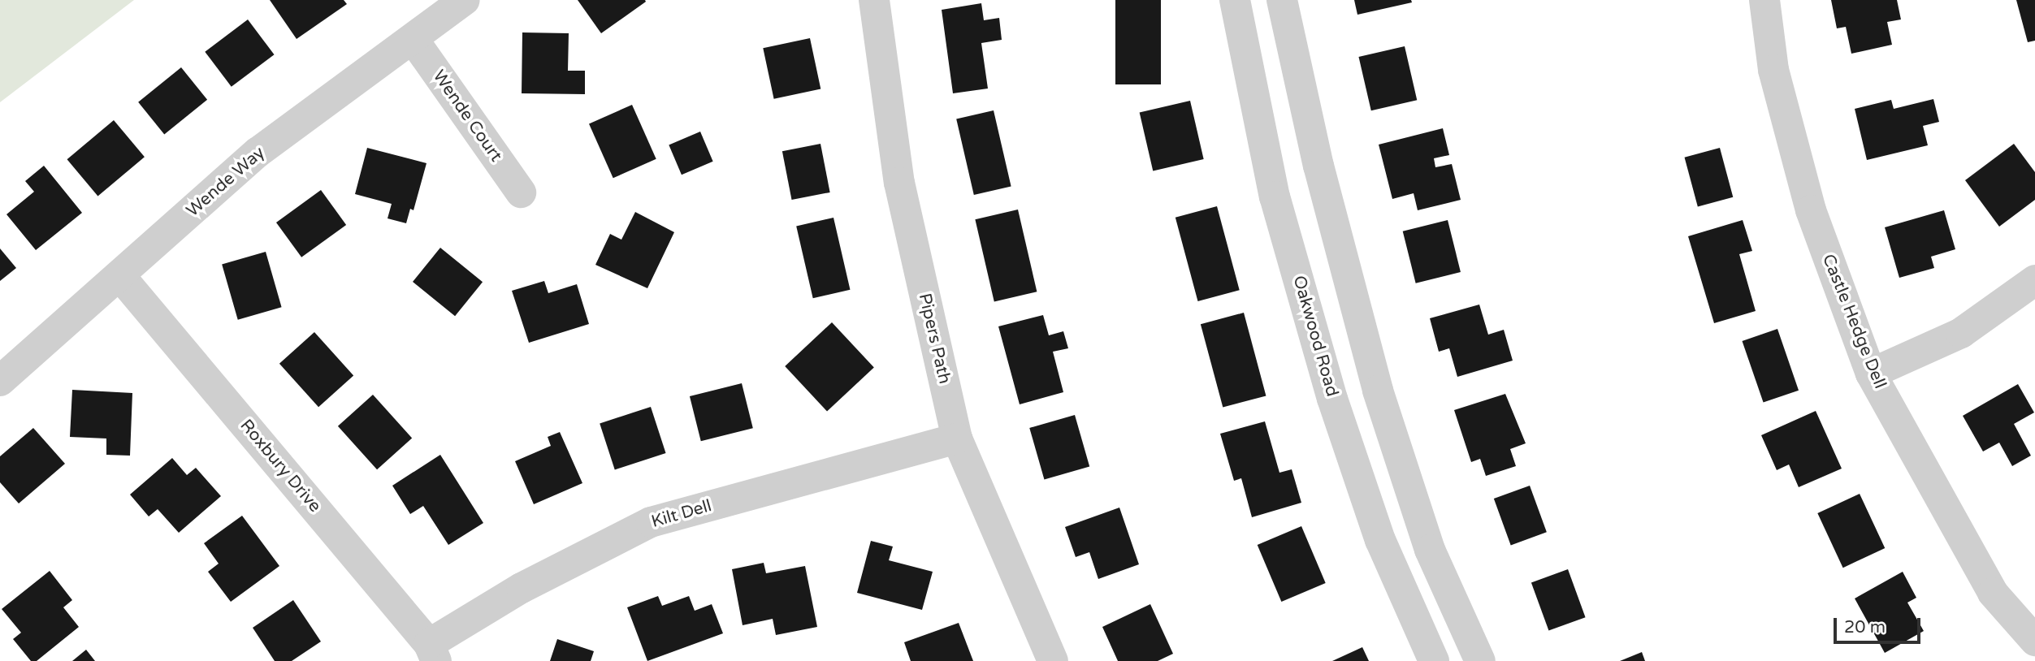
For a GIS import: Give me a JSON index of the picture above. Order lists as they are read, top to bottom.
{
  "streets": {
    "street": [
      "Wende Court",
      "Wende Way",
      "Castle Hedge Dell",
      "Oakwood Road",
      "Pipers Path",
      "Roxbury Drive",
      "Kilt Dell"
    ]
  },
  "crossings": [
    ["Wende Court", "Wende Way"],
    ["Wende Way", "Roxbury Drive"],
    ["Pipers Path", "Kilt Dell"],
    ["Roxbury Drive", "Kilt Dell"]
  ],
  "scale_bar": "20 m"
}
